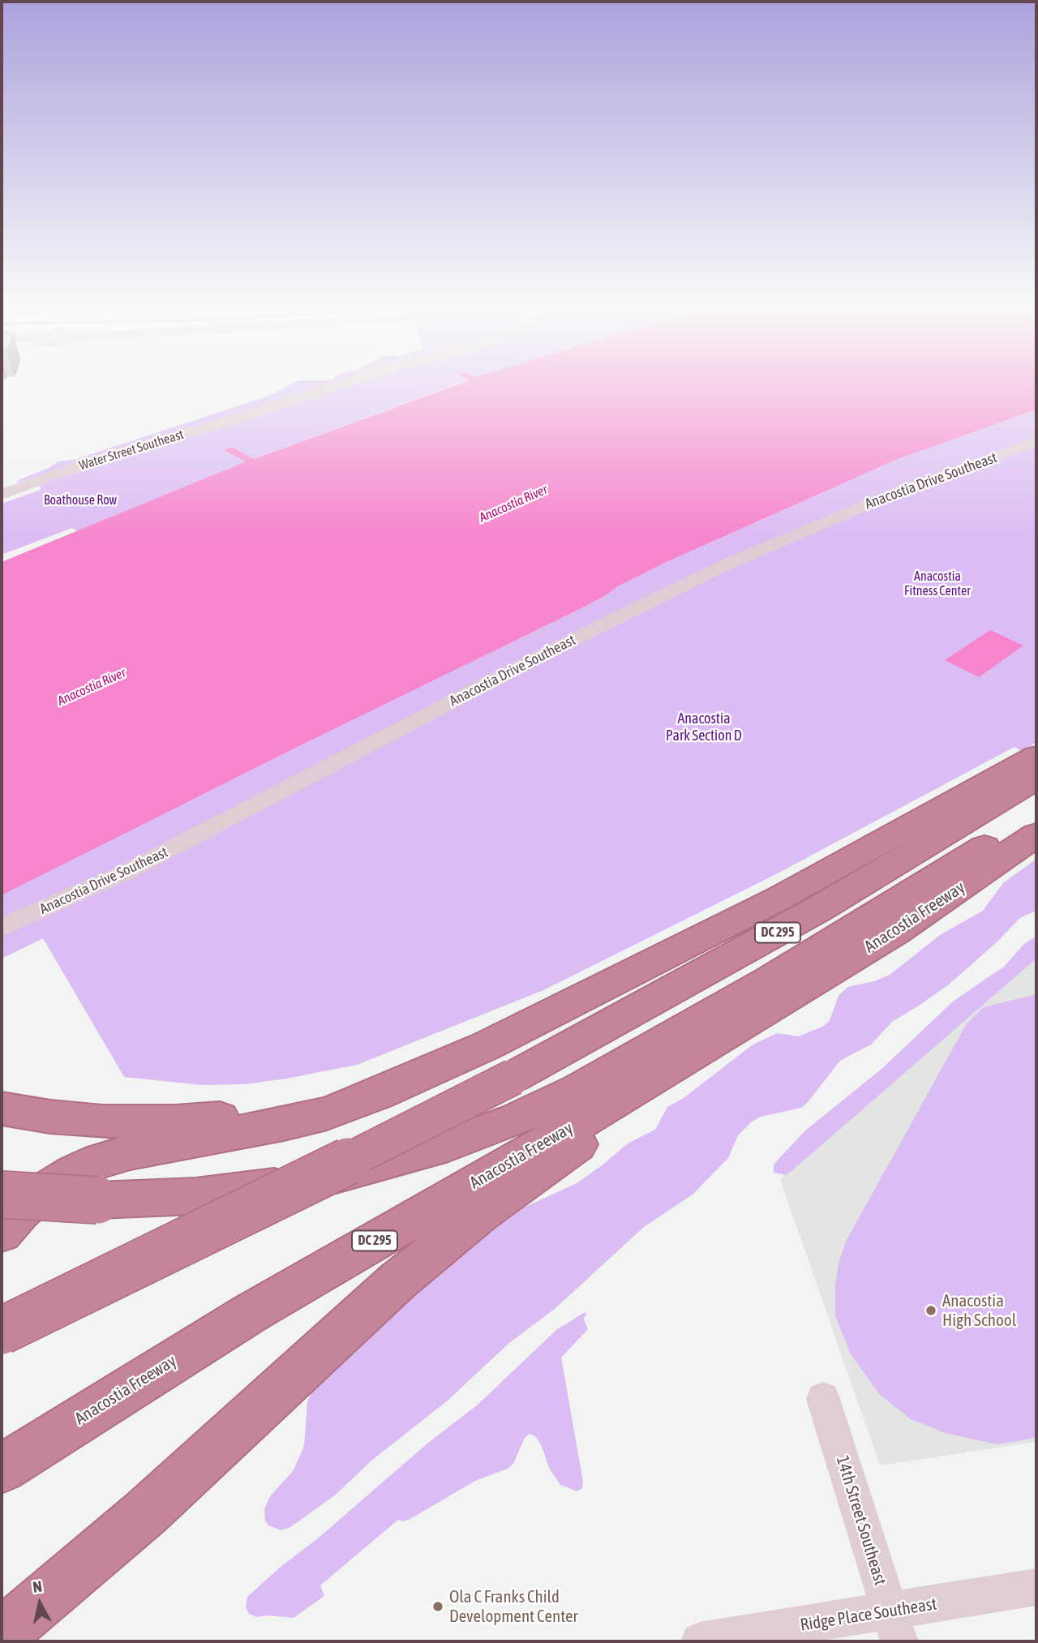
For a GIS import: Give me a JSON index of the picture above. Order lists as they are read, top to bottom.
{
  "streets": {
    "highway": ["Anacostia Freeway", "DC 295"],
    "street": [
      "Water Street Southeast",
      "Anacostia Drive Southeast",
      "14th Street Southeast",
      "Ridge Place Southeast"
    ]
  },
  "crossings": [
    ["14th Street Southeast", "Ridge Place Southeast"]
  ],
  "water": ["Anacostia River"],
  "parks": ["Boathouse Row", "Anacostia Fitness Center", "Anacostia Park Section D"],
  "places": ["Anacostia High School", "Ola C Franks Child Development Center"],
  "north": "top"
}
